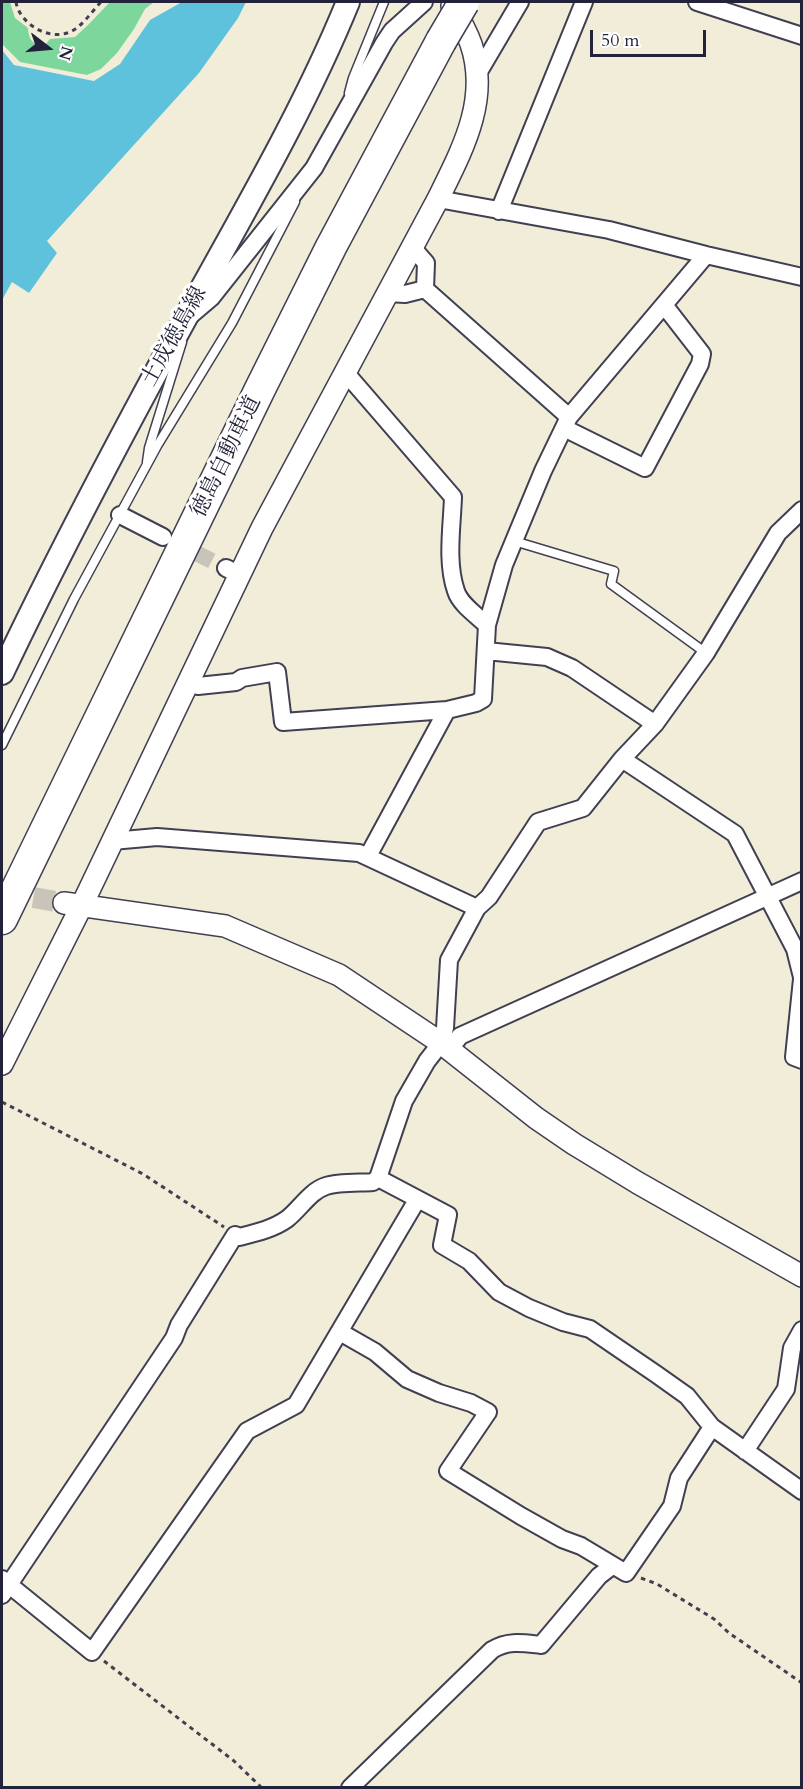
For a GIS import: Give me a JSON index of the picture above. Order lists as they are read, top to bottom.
{
  "streets": {
    "highway": ["徳島自動車道"],
    "main road": ["土成徳島線"]
  },
  "scale_bar": "50 m",
  "north": "right"
}
